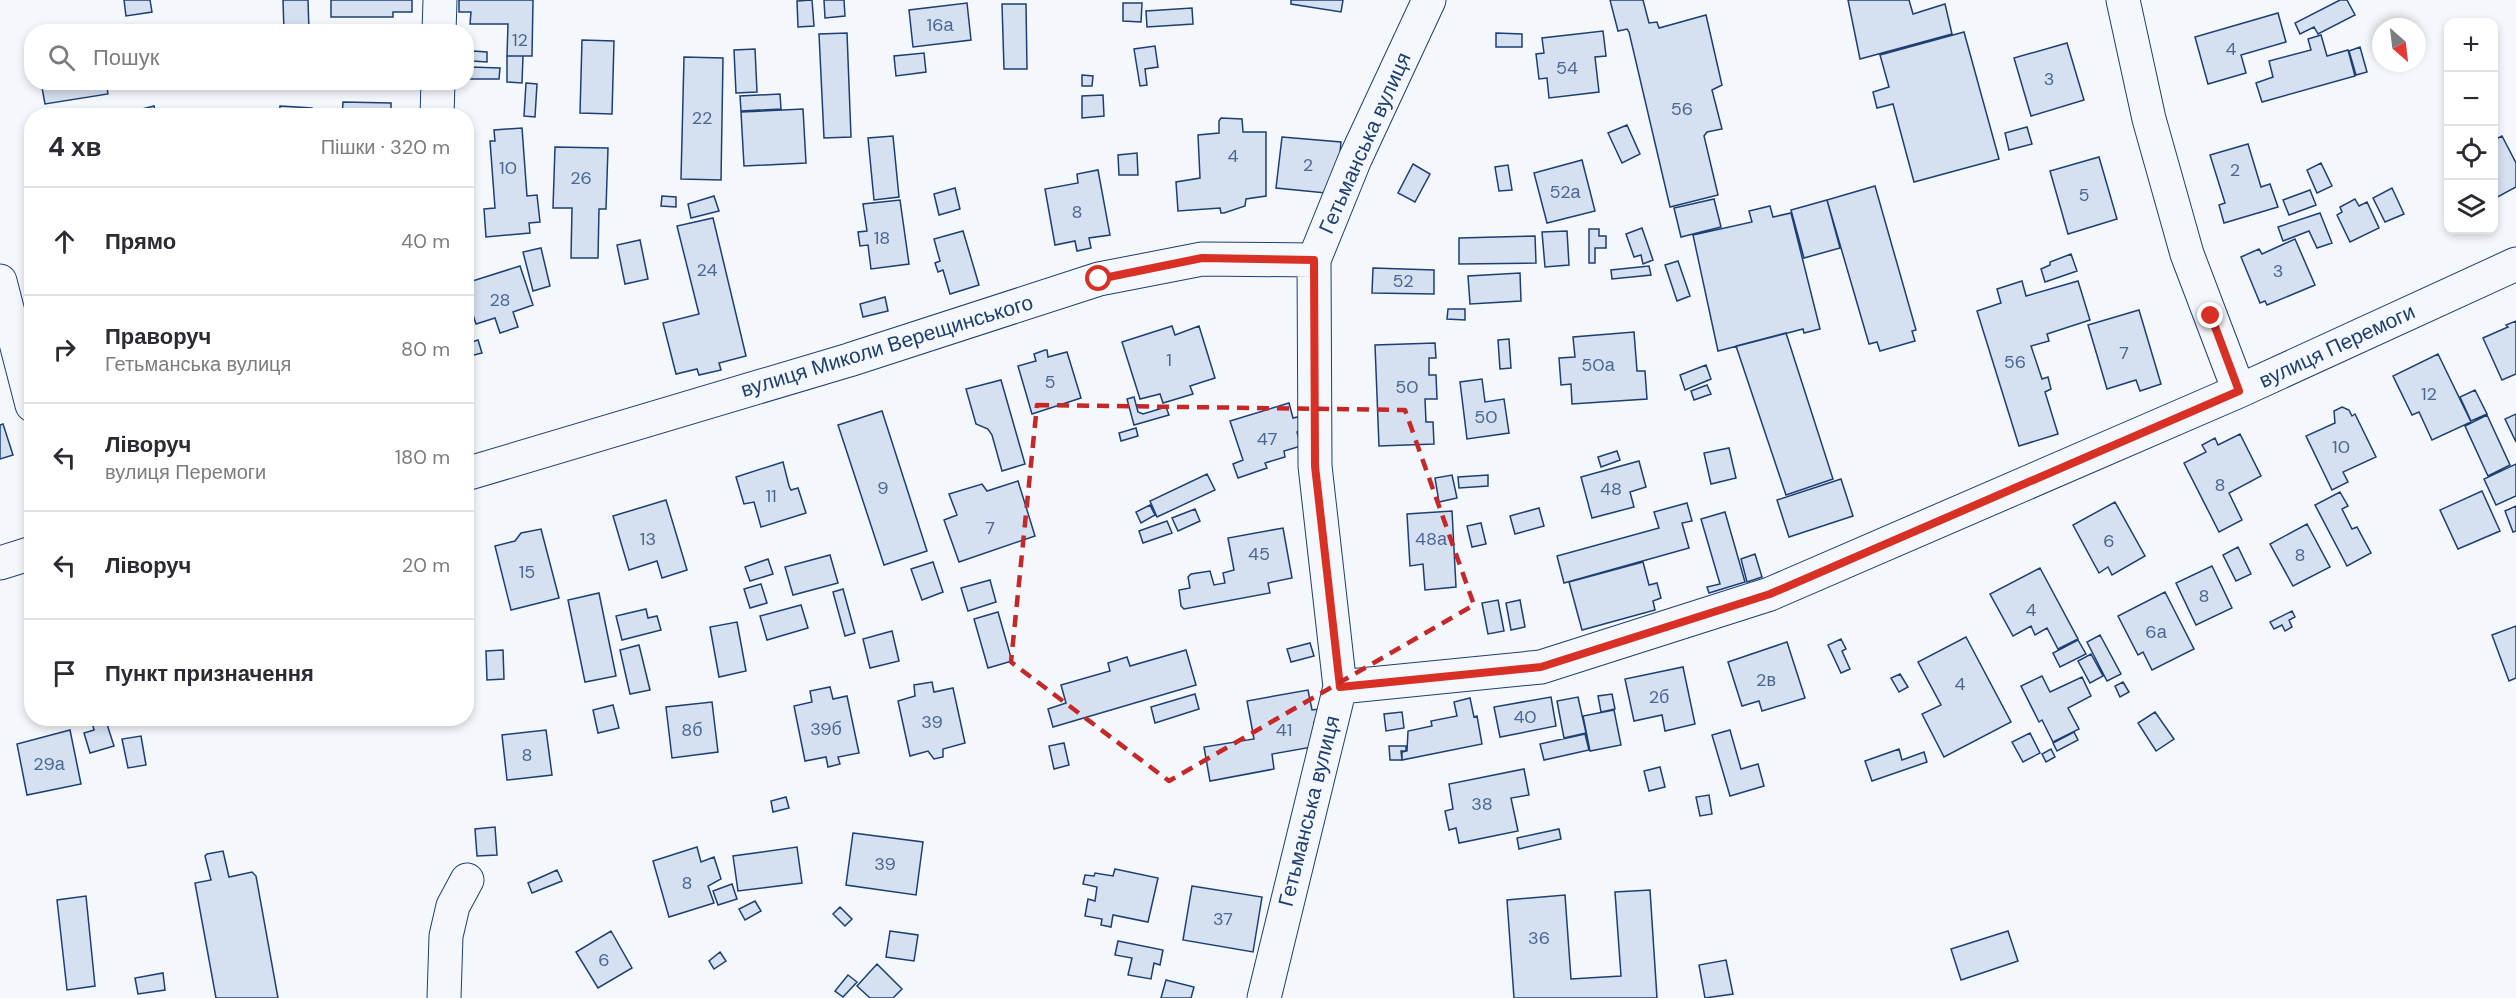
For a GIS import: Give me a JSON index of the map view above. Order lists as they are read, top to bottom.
{
  "streets": {
    "street": ["Гетьманська вулиця", "вулиця Миколи Верещинського", "вулиця Перемоги"]
  },
  "crossings": [
    ["Гетьманська вулиця", "вулиця Миколи Верещинського"],
    ["Гетьманська вулиця", "вулиця Перемоги"]
  ],
  "house_numbers": [
    "16а",
    "12",
    "4",
    "54",
    "3",
    "56",
    "22",
    "4",
    "2",
    "10",
    "2",
    "26",
    "52а",
    "5",
    "8",
    "18",
    "24",
    "3",
    "52",
    "28",
    "7",
    "1",
    "56",
    "50а",
    "5",
    "50",
    "12",
    "50",
    "47",
    "10",
    "8",
    "9",
    "48",
    "11",
    "7",
    "13",
    "48а",
    "6",
    "45",
    "8",
    "15",
    "8",
    "4",
    "6а",
    "2в",
    "4",
    "2б",
    "40",
    "39",
    "39б",
    "8б",
    "41",
    "8",
    "29а",
    "38",
    "39",
    "8",
    "37",
    "36",
    "6"
  ],
  "north": "bottom right",
  "page": {
    "map_buttons": ["+", "−"],
    "search": "Пошук",
    "heading": ["4 хв", "Пішки · 320 m"],
    "list": [
      ["Прямо", "40 m"],
      ["Праворуч", "Гетьманська вулиця", "80 m"],
      ["Ліворуч", "вулиця Перемоги", "180 m"],
      ["Ліворуч", "20 m"],
      "Пункт призначення"
    ]
  }
}
